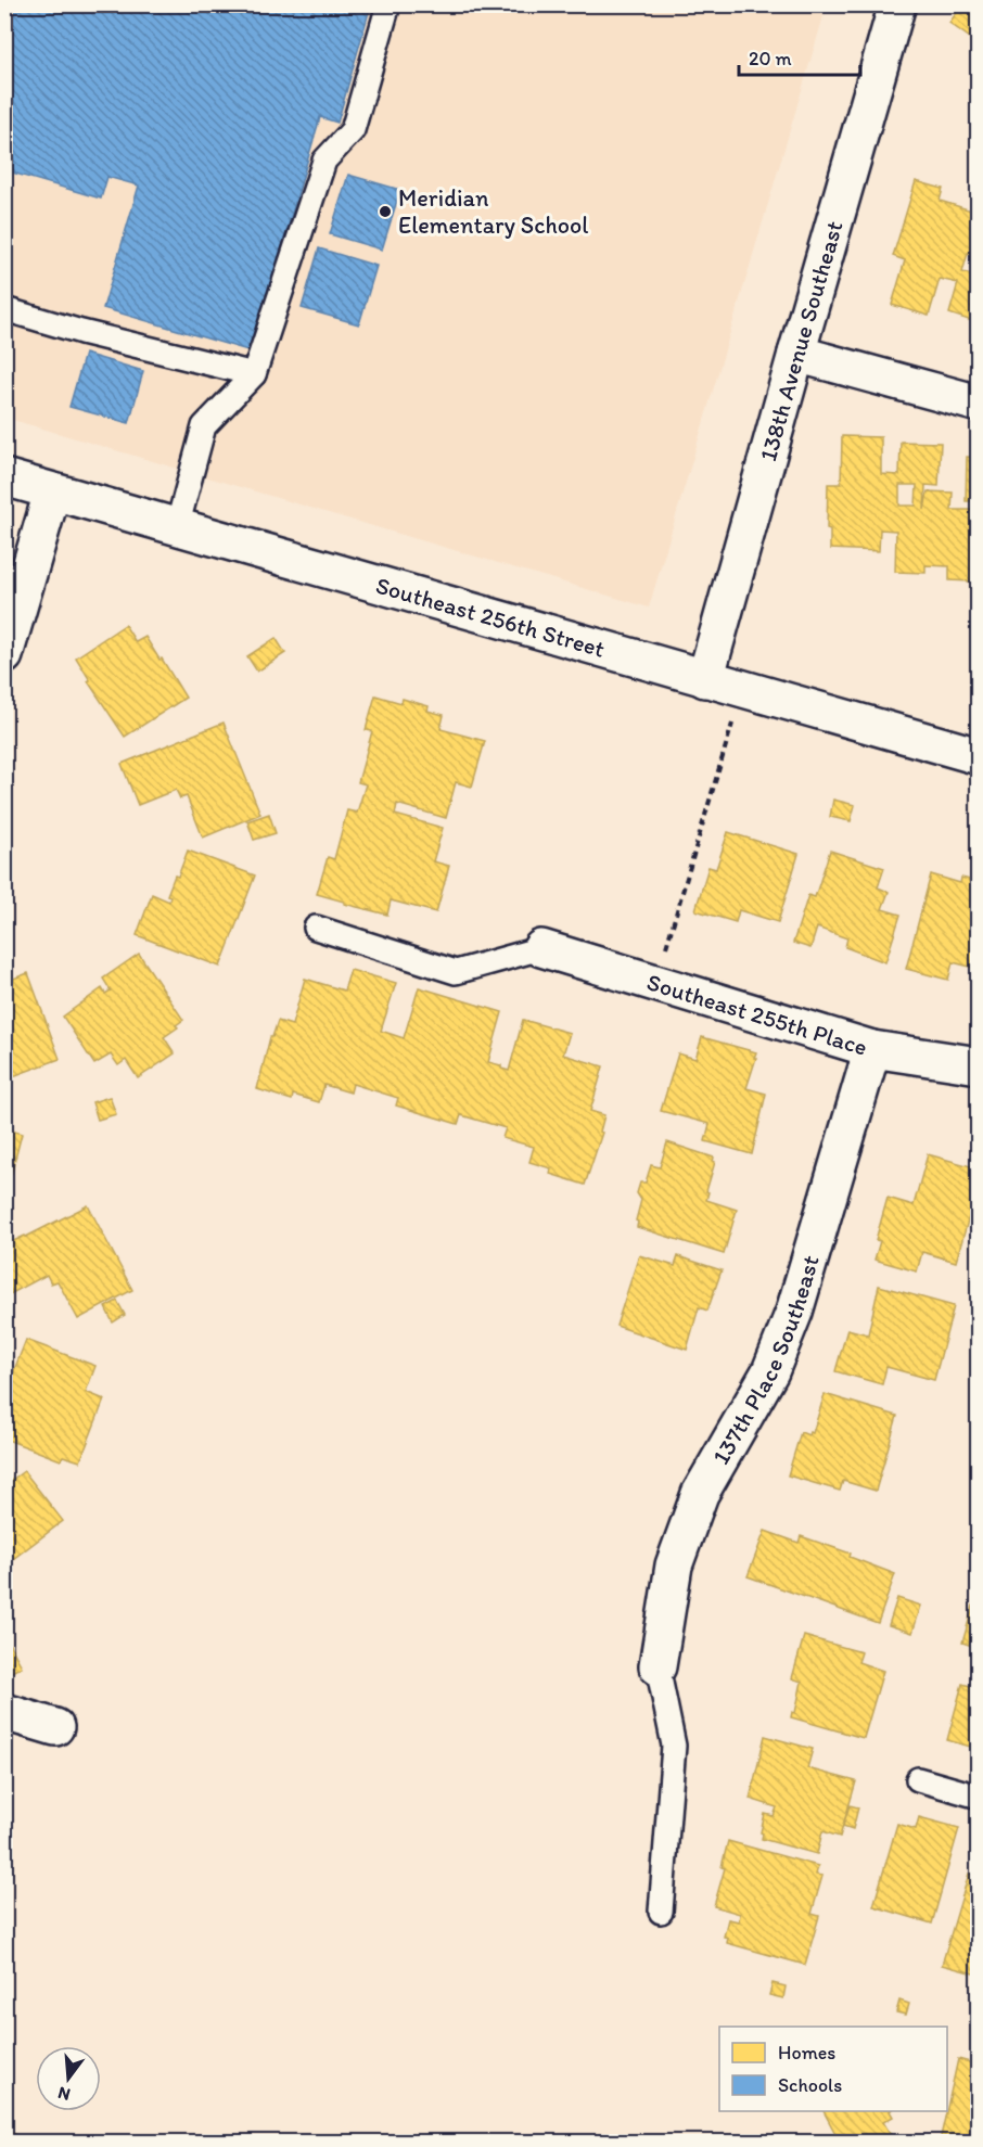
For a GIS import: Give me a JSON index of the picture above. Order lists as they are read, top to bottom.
{
  "streets": {
    "street": [
      "138th Avenue Southeast",
      "Southeast 256th Street",
      "Southeast 255th Place",
      "137th Place Southeast"
    ]
  },
  "crossings": [
    ["138th Avenue Southeast", "Southeast 256th Street"],
    ["Southeast 255th Place", "137th Place Southeast"]
  ],
  "places": ["Meridian Elementary School"],
  "legend": ["Homes", "Schools"],
  "scale_bar": "20 m",
  "north": "bottom"
}
